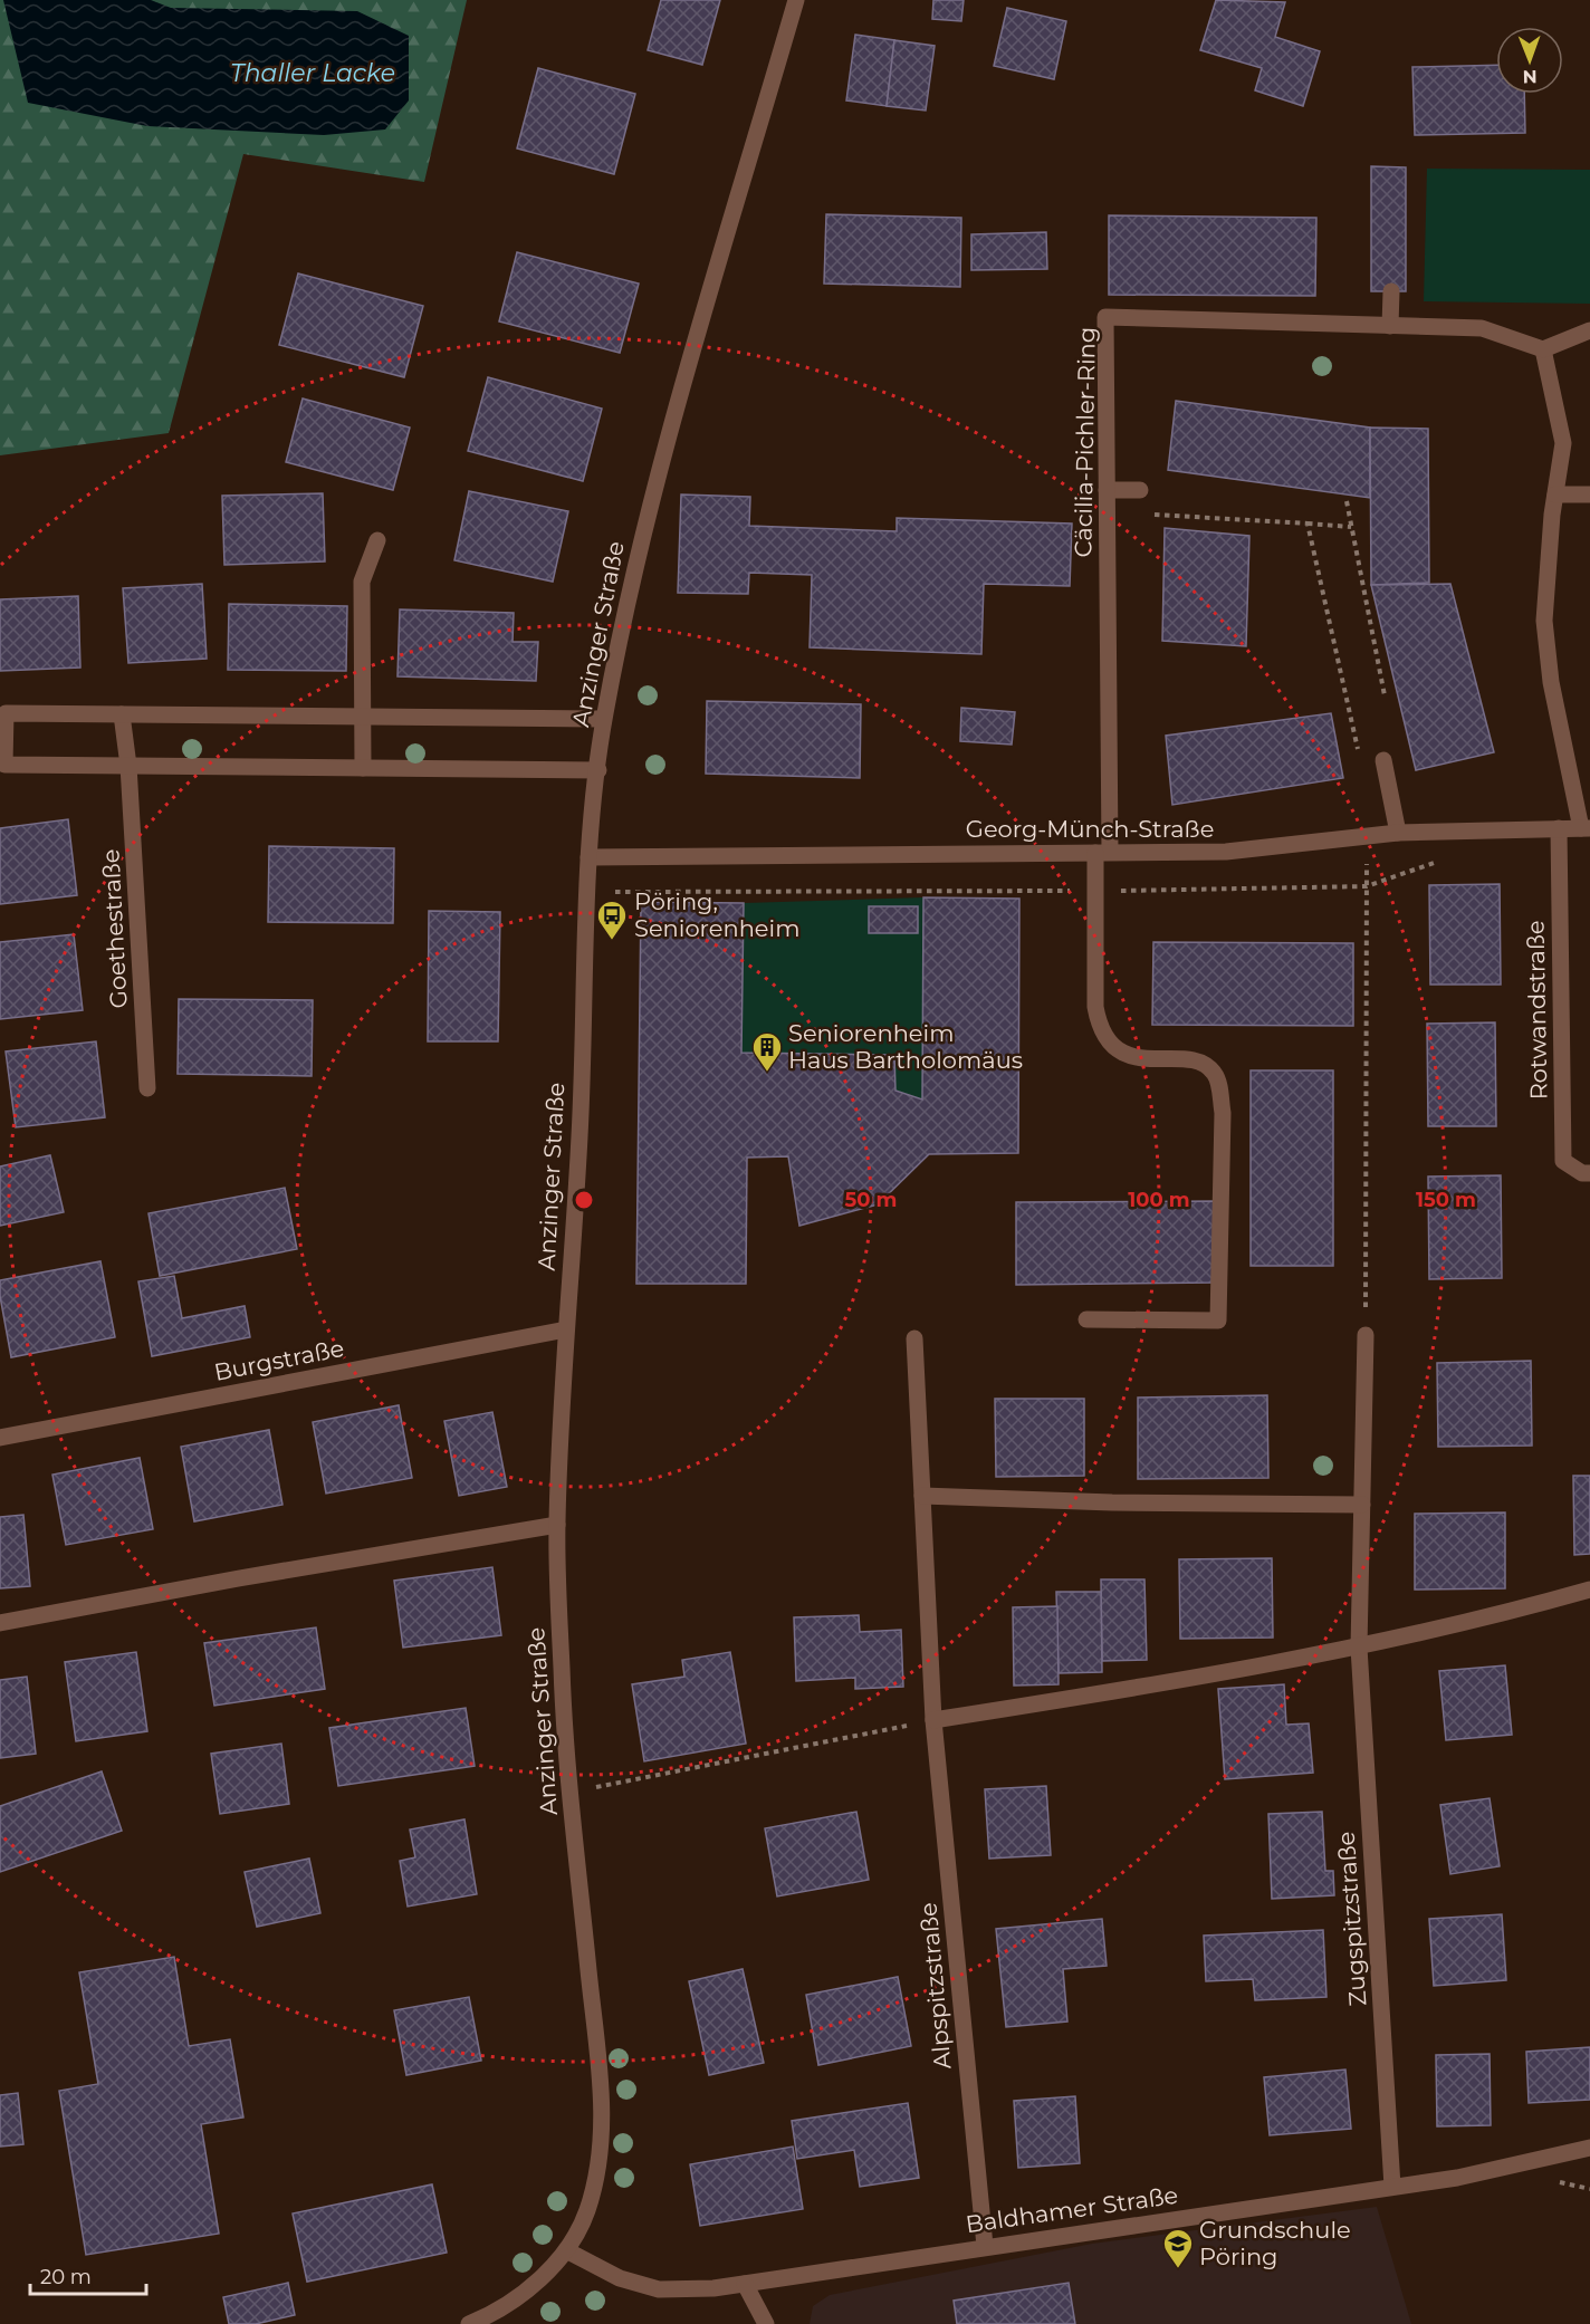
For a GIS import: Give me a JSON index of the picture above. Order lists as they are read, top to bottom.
{
  "streets": {
    "street": [
      "Cäcilia-Pichler-Ring",
      "Anzinger Straße",
      "Georg-Münch-Straße",
      "Goethestraße",
      "Rotwandstraße",
      "Burgstraße",
      "Zugspitzstraße",
      "Alpspitzstraße",
      "Baldhamer Straße"
    ]
  },
  "crossings": [
    ["Cäcilia-Pichler-Ring", "Georg-Münch-Straße"],
    ["Anzinger Straße", "Georg-Münch-Straße"],
    ["Anzinger Straße", "Burgstraße"],
    ["Anzinger Straße", "Baldhamer Straße"],
    ["Georg-Münch-Straße", "Rotwandstraße"],
    ["Zugspitzstraße", "Baldhamer Straße"],
    ["Alpspitzstraße", "Baldhamer Straße"]
  ],
  "water": ["Thaller Lacke"],
  "places": {
    "bus stop": ["Pöring, Seniorenheim"],
    "building": ["Seniorenheim Haus Bartholomäus"],
    "school or university": ["Grundschule Pöring"]
  },
  "scale_bar": "20 m",
  "north": "bottom",
  "rings": ["50 m", "100 m", "150 m"]
}
